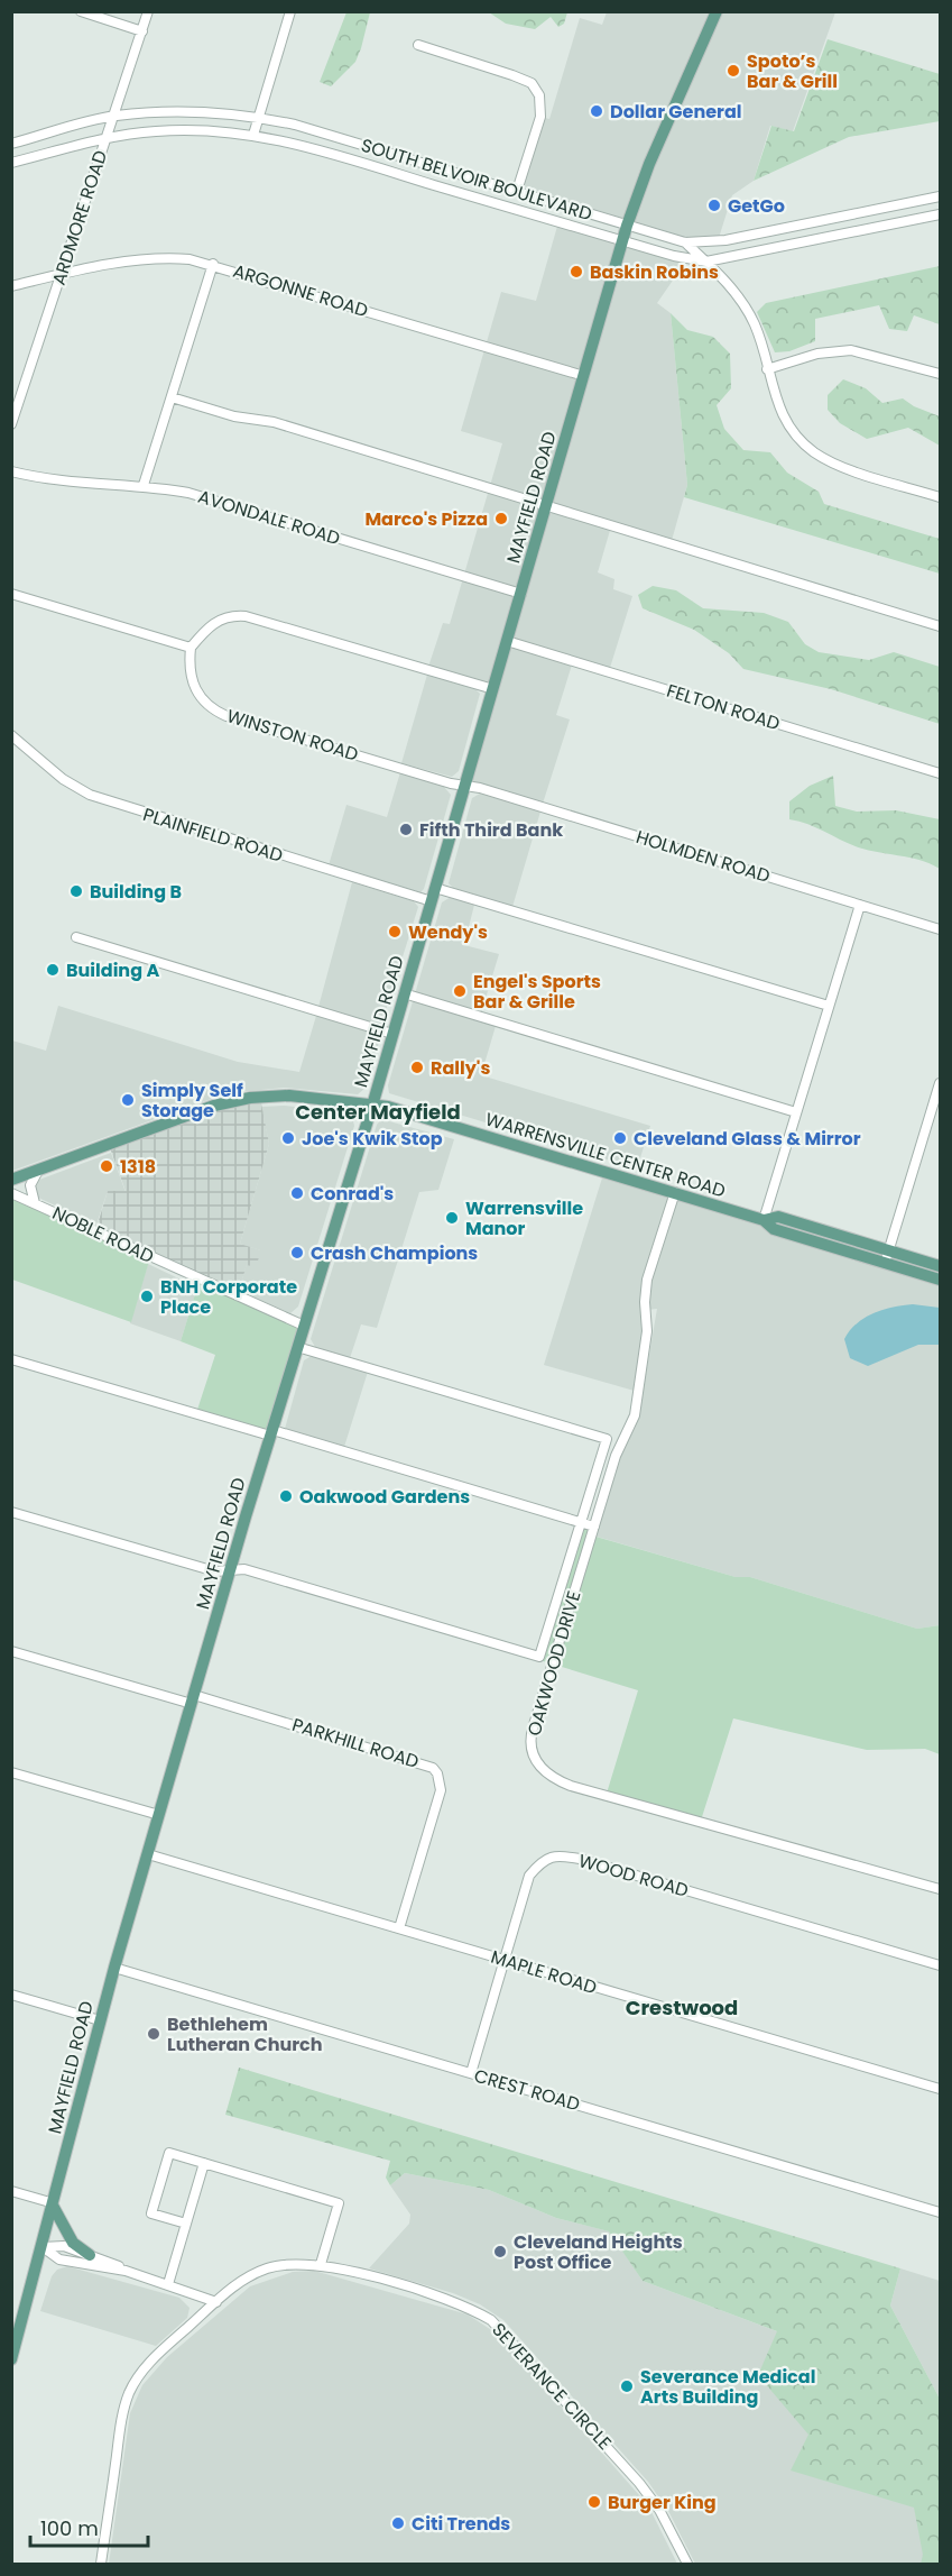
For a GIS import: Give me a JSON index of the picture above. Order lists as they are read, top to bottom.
{
  "streets": {
    "main road": ["MAYFIELD ROAD", "WARRENSVILLE CENTER ROAD"],
    "street": [
      "SOUTH BELVOIR BOULEVARD",
      "ARDMORE ROAD",
      "ARGONNE ROAD",
      "AVONDALE ROAD",
      "FELTON ROAD",
      "WINSTON ROAD",
      "PLAINFIELD ROAD",
      "HOLMDEN ROAD",
      "NOBLE ROAD",
      "OAKWOOD DRIVE",
      "PARKHILL ROAD",
      "WOOD ROAD",
      "MAPLE ROAD",
      "CREST ROAD",
      "SEVERANCE CIRCLE"
    ]
  },
  "crossings": [
    ["SOUTH BELVOIR BOULEVARD", "ARDMORE ROAD"],
    ["SOUTH BELVOIR BOULEVARD", "MAYFIELD ROAD"],
    ["ARDMORE ROAD", "ARGONNE ROAD"],
    ["ARGONNE ROAD", "MAYFIELD ROAD"],
    ["MAYFIELD ROAD", "AVONDALE ROAD"],
    ["MAYFIELD ROAD", "FELTON ROAD"],
    ["MAYFIELD ROAD", "WINSTON ROAD"],
    ["MAYFIELD ROAD", "PLAINFIELD ROAD"],
    ["MAYFIELD ROAD", "HOLMDEN ROAD"],
    ["MAYFIELD ROAD", "WARRENSVILLE CENTER ROAD"],
    ["MAYFIELD ROAD", "NOBLE ROAD"],
    ["MAYFIELD ROAD", "PARKHILL ROAD"],
    ["MAYFIELD ROAD", "MAPLE ROAD"],
    ["MAYFIELD ROAD", "CREST ROAD"],
    ["WINSTON ROAD", "HOLMDEN ROAD"],
    ["WARRENSVILLE CENTER ROAD", "OAKWOOD DRIVE"],
    ["PARKHILL ROAD", "MAPLE ROAD"],
    ["WOOD ROAD", "MAPLE ROAD"],
    ["WOOD ROAD", "CREST ROAD"]
  ],
  "districts": ["Center Mayfield", "Crestwood"],
  "places": [
    "Spoto’s Bar & Grill",
    "Dollar General",
    "GetGo",
    "Baskin Robins",
    "Marco's Pizza",
    "Fifth Third Bank",
    "Building B",
    "Wendy's",
    "Building A",
    "Engel's Sports Bar & Grille",
    "Rally's",
    "Simply Self Storage",
    "Joe's Kwik Stop",
    "Cleveland Glass & Mirror",
    "1318",
    "Conrad's",
    "Warrensville Manor",
    "Crash Champions",
    "BNH Corporate Place",
    "Oakwood Gardens",
    "Bethlehem Lutheran Church",
    "Cleveland Heights Post Office",
    "Severance Medical Arts Building",
    "Burger King",
    "Citi Trends"
  ],
  "scale_bar": "100 m"
}
